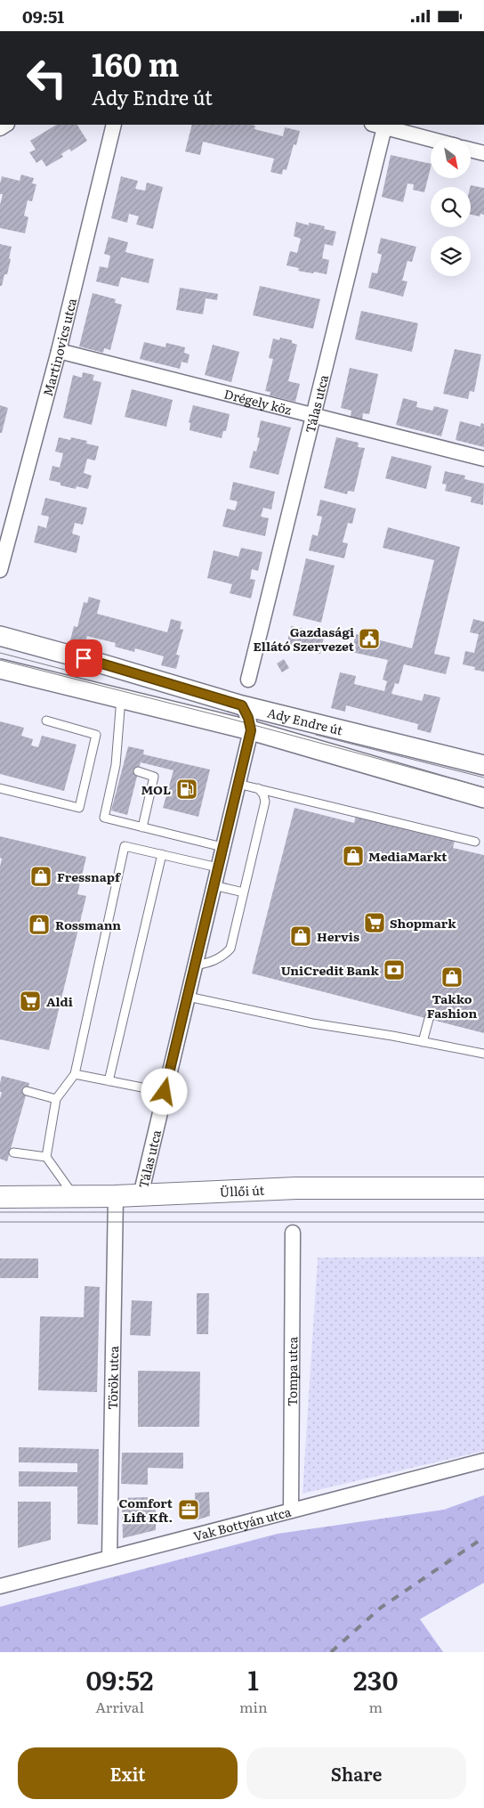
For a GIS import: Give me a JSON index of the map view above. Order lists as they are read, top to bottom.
{
  "streets": {
    "main road": ["Üllői út"],
    "street": [
      "Martinovics utca",
      "Drégely köz",
      "Tálas utca",
      "Ady Endre út",
      "Tompa utca",
      "Török utca",
      "Vak Bottyán utca"
    ]
  },
  "crossings": [
    ["Martinovics utca", "Drégely köz"],
    ["Drégely köz", "Tálas utca"],
    ["Tálas utca", "Ady Endre út"],
    ["Tálas utca", "Üllői út"],
    ["Üllői út", "Török utca"],
    ["Tompa utca", "Vak Bottyán utca"],
    ["Török utca", "Vak Bottyán utca"]
  ],
  "places": {
    "public building": ["Gazdasági Ellátó Szervezet"],
    "fuel station": ["MOL"],
    "shop": [
      "MediaMarkt",
      "Fressnapf",
      "Rossmann",
      "Hervis",
      "Takko Fashion"
    ],
    "supermarket": ["Shopmark", "Aldi"],
    "bank": ["UniCredit Bank"],
    "office": ["Comfort Lift Kft."]
  },
  "north": "bottom right",
  "page": {
    "status": "09:51",
    "turn": ["160 m", "Ady Endre út"],
    "eta": [
      "09:52",
      "Arrival",
      "1",
      "min",
      "230",
      "m"
    ],
    "buttons": ["Exit", "Share"]
  }
}
